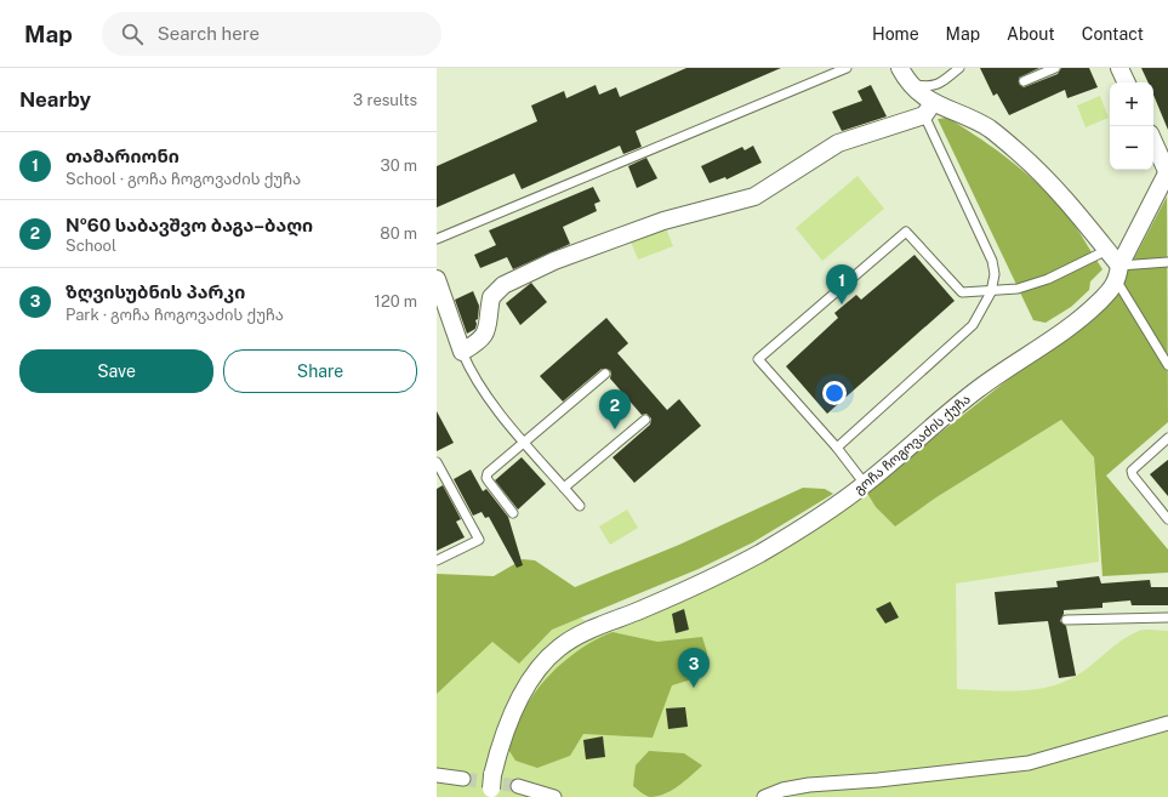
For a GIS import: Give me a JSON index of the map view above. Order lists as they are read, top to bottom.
{
  "streets": {
    "street": ["გოჩა ჩოგოვაძის ქუჩა"]
  },
  "page": {
    "header": "Map",
    "search": "Search here",
    "nav": [
      "Home",
      "Map",
      "About",
      "Contact"
    ],
    "heading": ["Nearby", "3 results"],
    "map_buttons": ["+", "−"],
    "list": [
      {
        "mark": "1",
        "name": "თამარიონი",
        "note": "School · გოჩა ჩოგოვაძის ქუჩა",
        "value": "30 m"
      },
      {
        "mark": "2",
        "name": "№60 საბავშვო ბაგა–ბაღი",
        "note": "School",
        "value": "80 m"
      },
      {
        "mark": "3",
        "name": "ზღვისუბნის პარკი",
        "note": "Park · გოჩა ჩოგოვაძის ქუჩა",
        "value": "120 m"
      }
    ],
    "pins": ["1", "2", "3"],
    "buttons": ["Save", "Share"]
  }
}
